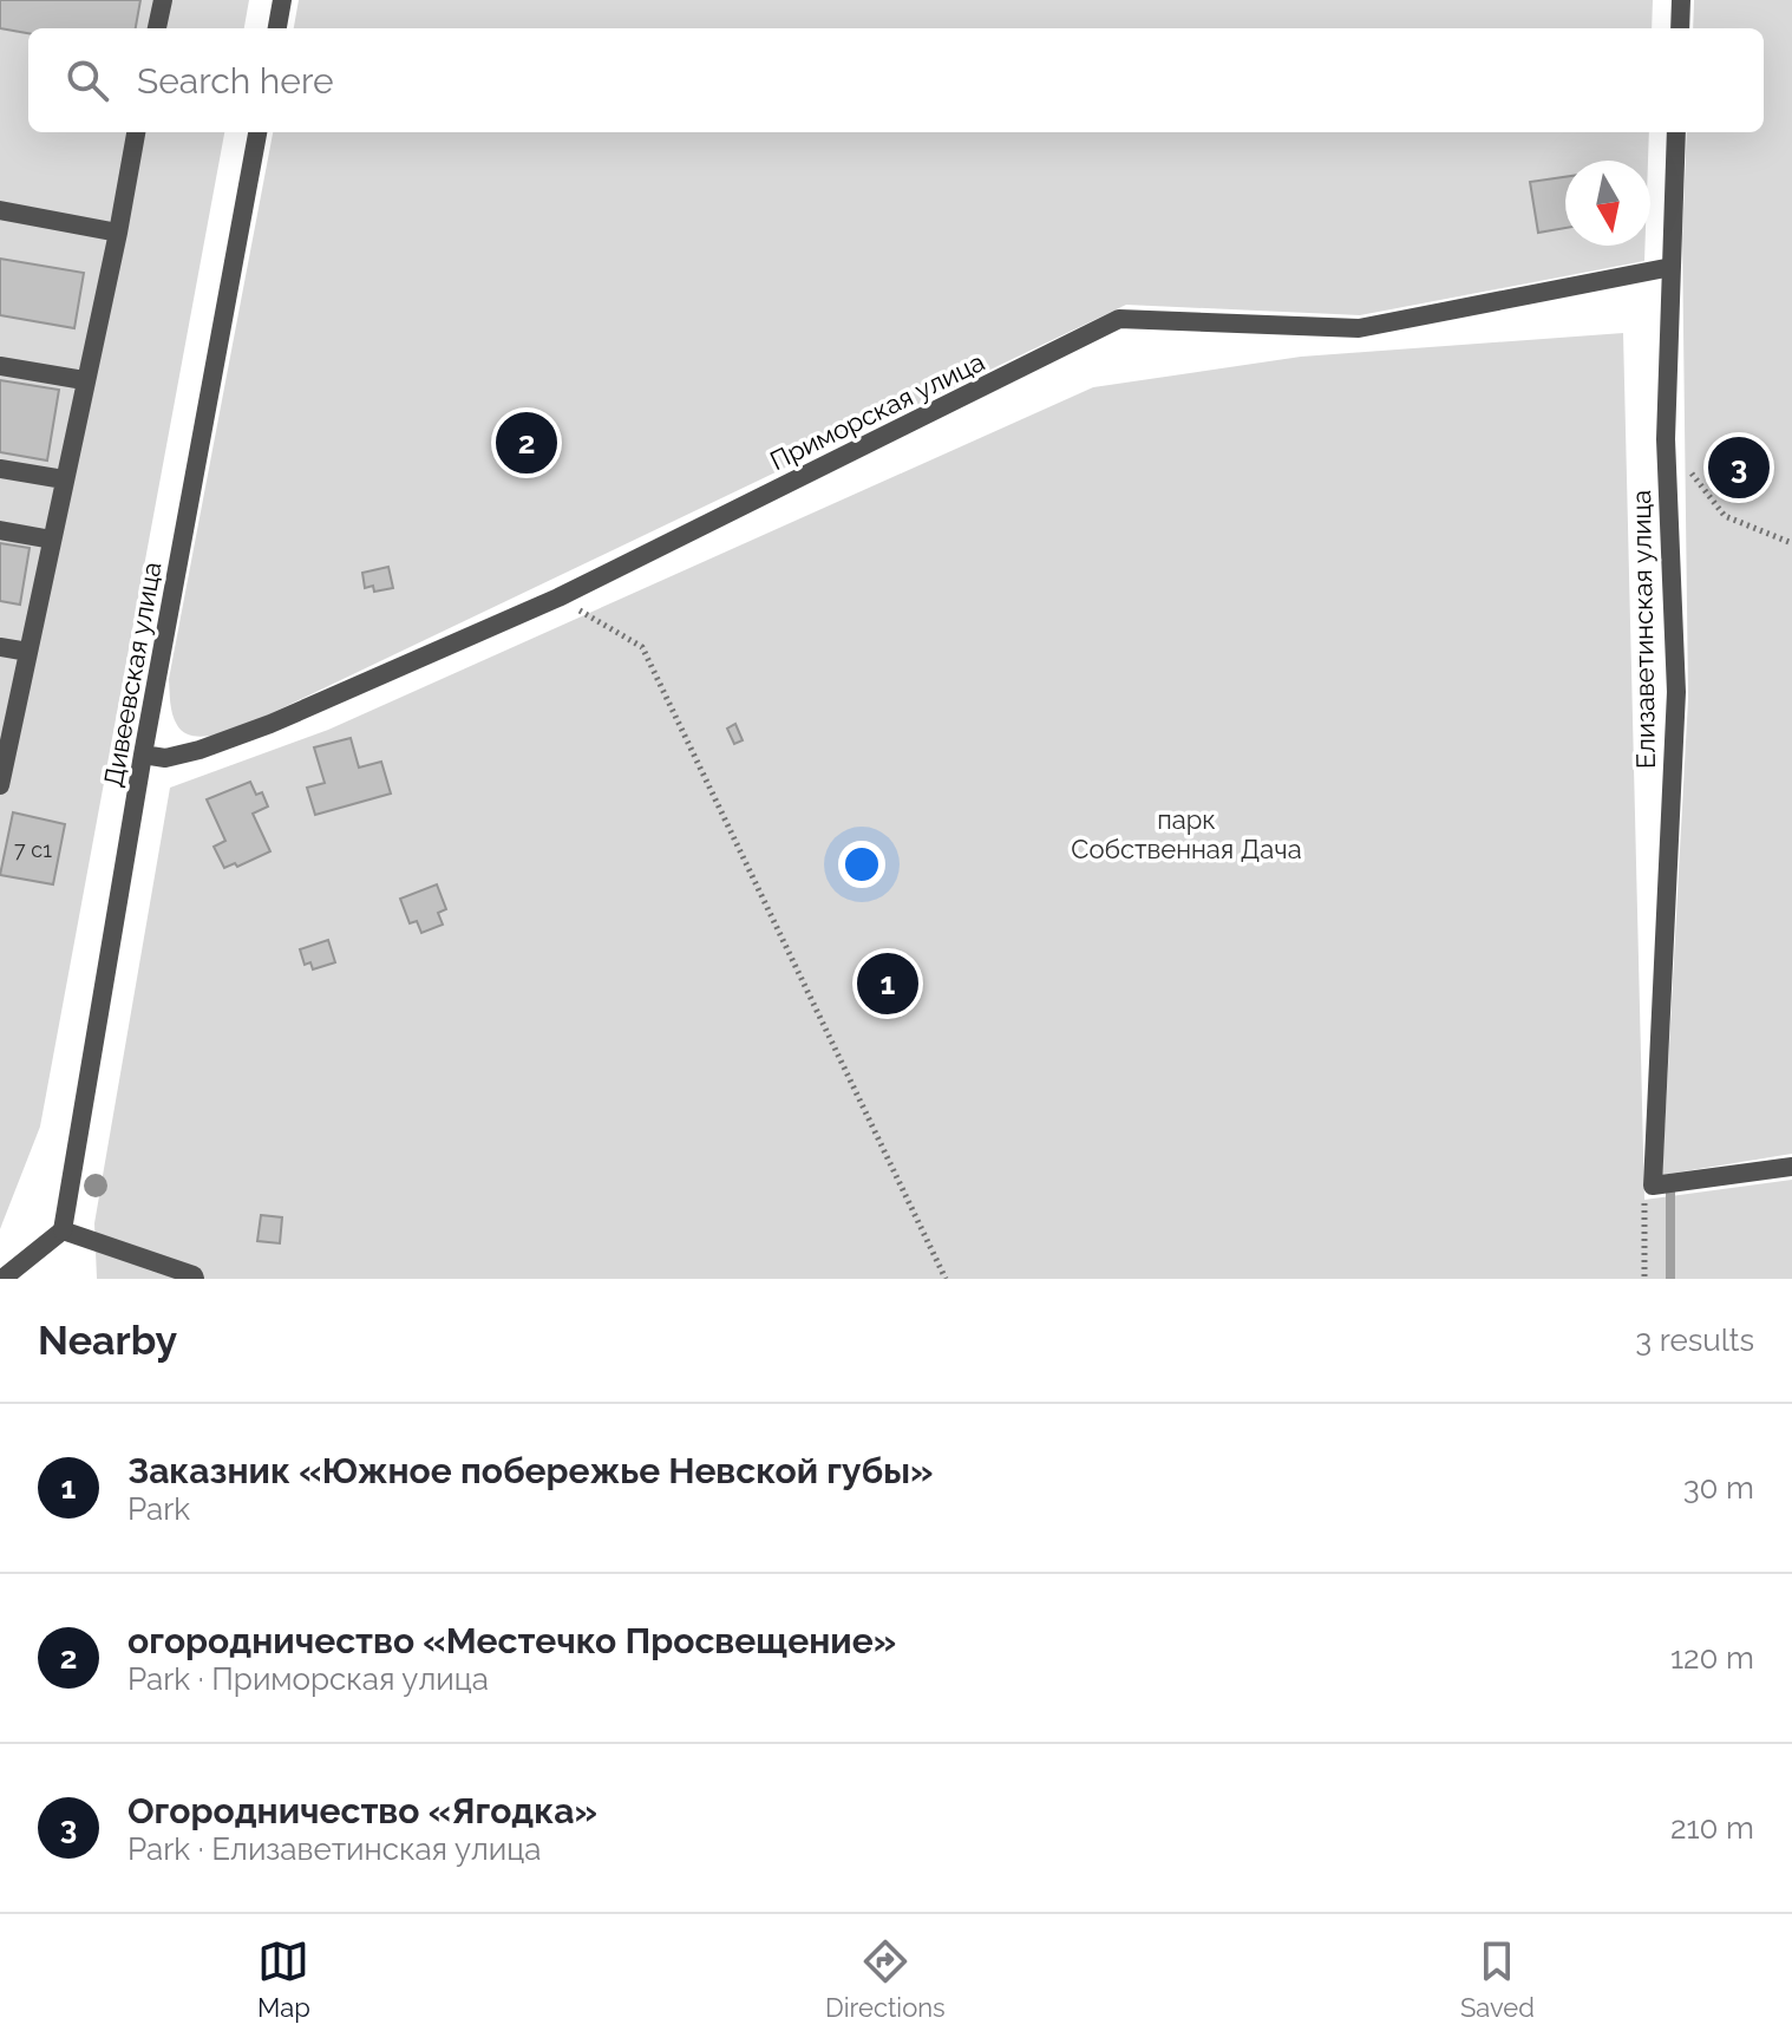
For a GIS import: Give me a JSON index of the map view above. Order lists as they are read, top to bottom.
{
  "streets": {
    "street": ["Приморская улица", "Елизаветинская улица", "Дивеевская улица"]
  },
  "crossings": [
    ["Приморская улица", "Елизаветинская улица"],
    ["Приморская улица", "Дивеевская улица"]
  ],
  "parks": ["парк Собственная Дача"],
  "house_numbers": ["7 с1"],
  "north": "bottom",
  "page": {
    "search": "Search here",
    "pins": ["2", "3", "1"],
    "heading": ["Nearby", "3 results"],
    "list": [
      {
        "mark": "1",
        "name": "Заказник «Южное побережье Невской губы»",
        "note": "Park",
        "value": "30 m"
      },
      {
        "mark": "2",
        "name": "огородничество «Местечко Просвещение»",
        "note": "Park · Приморская улица",
        "value": "120 m"
      },
      {
        "mark": "3",
        "name": "Огородничество «Ягодка»",
        "note": "Park · Елизаветинская улица",
        "value": "210 m"
      }
    ],
    "nav": ["Map", "Directions", "Saved"]
  }
}
